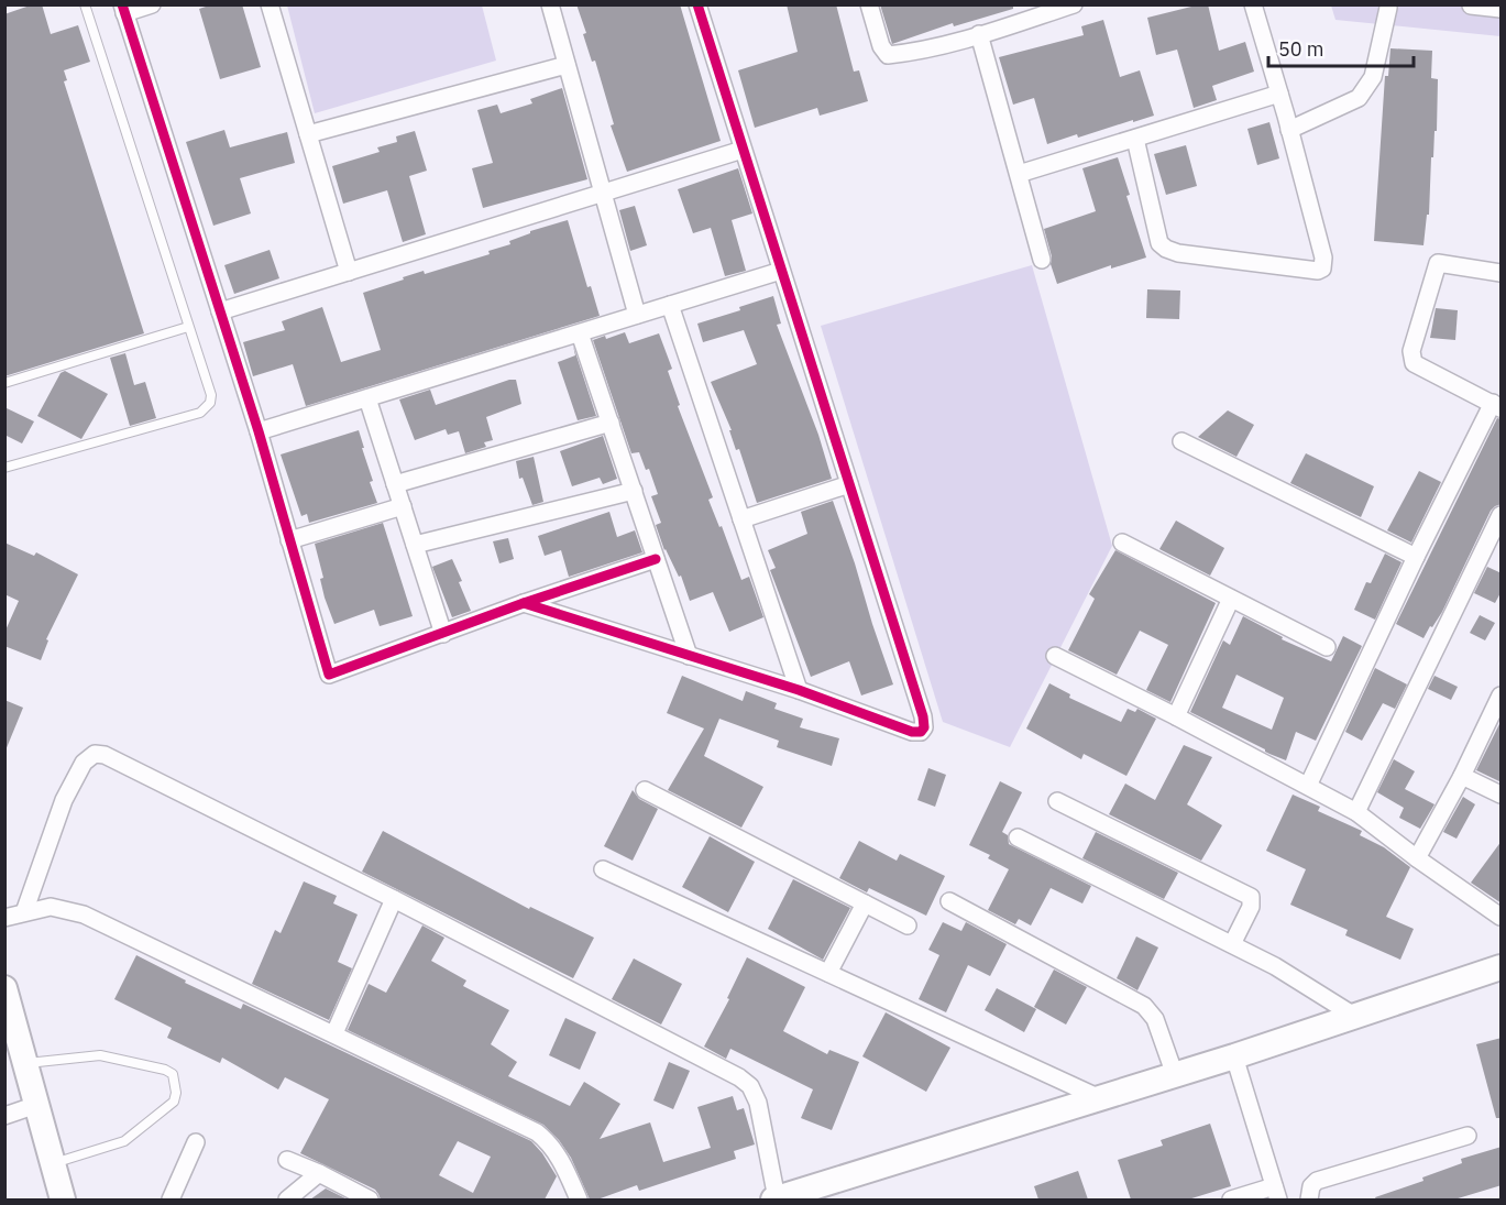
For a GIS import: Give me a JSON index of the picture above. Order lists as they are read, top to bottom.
{
  "scale_bar": "50 m"
}
